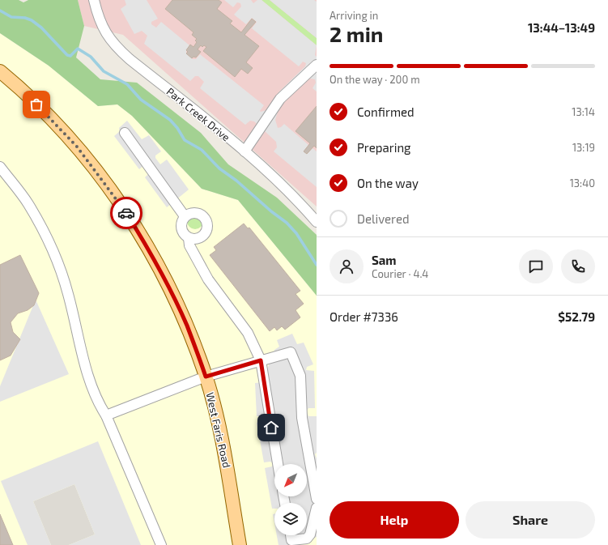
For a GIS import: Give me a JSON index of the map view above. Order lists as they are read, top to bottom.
{
  "streets": {
    "main road": ["West Faris Road"],
    "street": ["Park Creek Drive"]
  },
  "north": "bottom left",
  "page": {
    "heading": ["2 min", "Arriving in", "13:44–13:49"],
    "panel": [
      "Sam",
      "Courier · 4.4",
      "Order #7336",
      "$52.79"
    ],
    "bar": "On the way · 200 m",
    "list": [
      ["Confirmed", "13:14"],
      ["Preparing", "13:19"],
      ["On the way", "13:40"],
      "Delivered"
    ],
    "buttons": ["Help", "Share"]
  }
}
